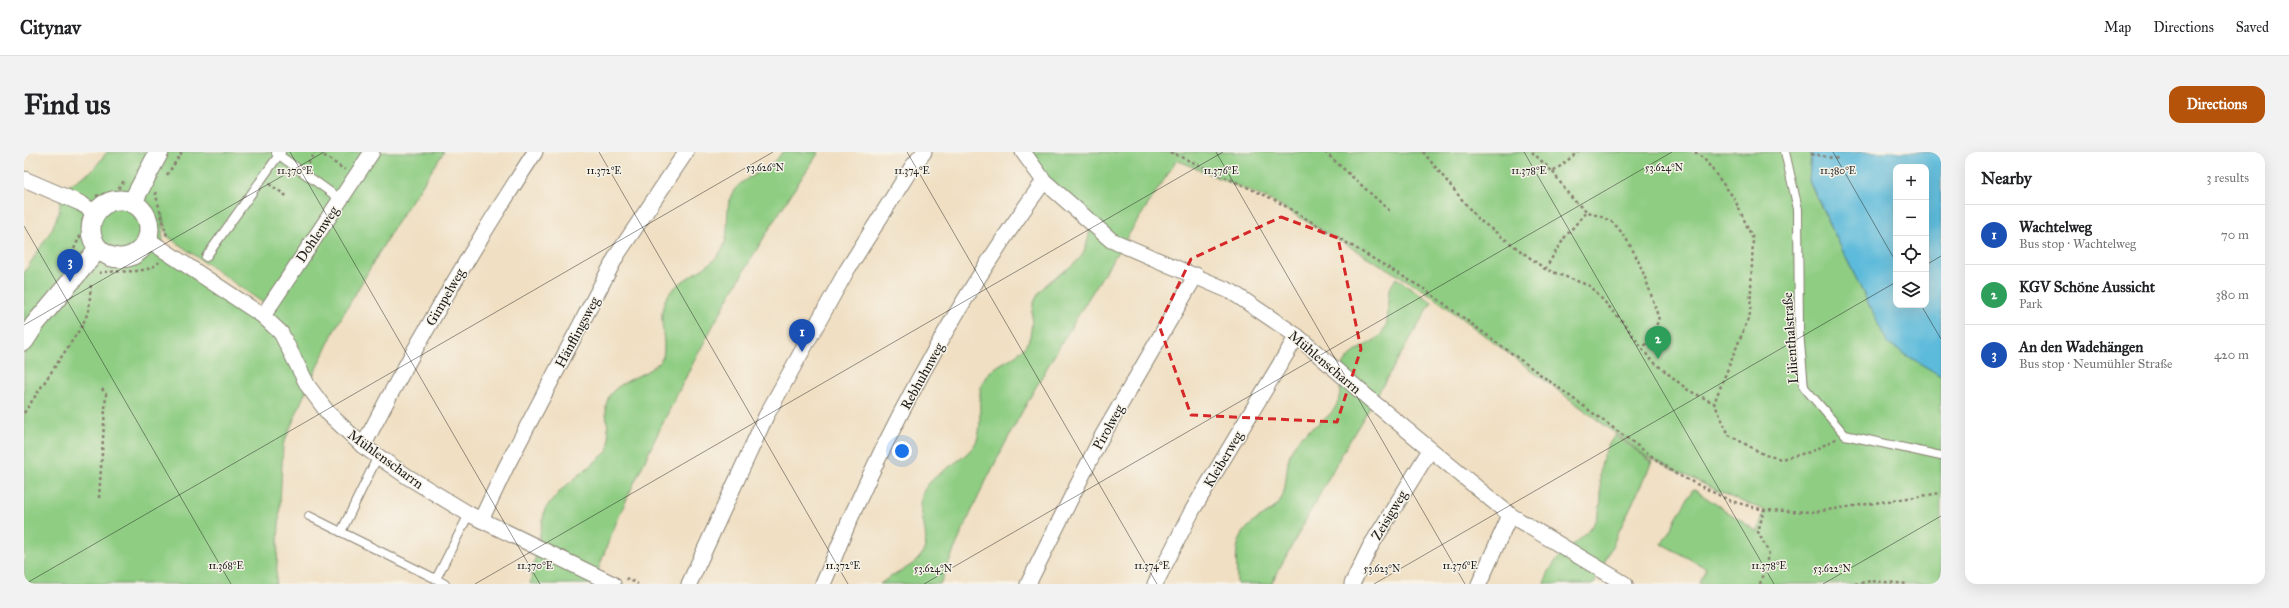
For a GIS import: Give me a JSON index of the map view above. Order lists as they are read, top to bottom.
{
  "streets": {
    "street": [
      "Dohlenweg",
      "Gimpelweg",
      "Hänflingsweg",
      "Mühlenscharrn",
      "Rebhuhnweg",
      "Pirolweg",
      "Kleiberweg",
      "Zeisigweg"
    ],
    "lane": ["Lilienthalstraße"]
  },
  "crossings": [
    ["Dohlenweg", "Mühlenscharrn"],
    ["Gimpelweg", "Mühlenscharrn"],
    ["Hänflingsweg", "Mühlenscharrn"],
    ["Mühlenscharrn", "Rebhuhnweg"],
    ["Mühlenscharrn", "Pirolweg"],
    ["Mühlenscharrn", "Kleiberweg"],
    ["Mühlenscharrn", "Zeisigweg"]
  ],
  "page": {
    "header": "Citynav",
    "nav": ["Map", "Directions", "Saved"],
    "buttons": "Directions",
    "title": "Find us",
    "heading": ["Nearby", "3 results"],
    "map_buttons": ["+", "−"],
    "list": [
      {
        "mark": "1",
        "name": "Wachtelweg",
        "note": "Bus stop · Wachtelweg",
        "value": "70 m"
      },
      {
        "mark": "2",
        "name": "KGV Schöne Aussicht",
        "note": "Park",
        "value": "380 m"
      },
      {
        "mark": "3",
        "name": "An den Wadehängen",
        "note": "Bus stop · Neumühler Straße",
        "value": "420 m"
      }
    ],
    "pins": ["3", "1", "2"]
  },
  "coordinates": [
    "53.626°N",
    "53.624°N",
    "11.370°E",
    "11.372°E",
    "11.376°E",
    "11.378°E",
    "11.374°E",
    "11.380°E",
    "11.368°E",
    "53.623°N",
    "53.622°N"
  ]
}
